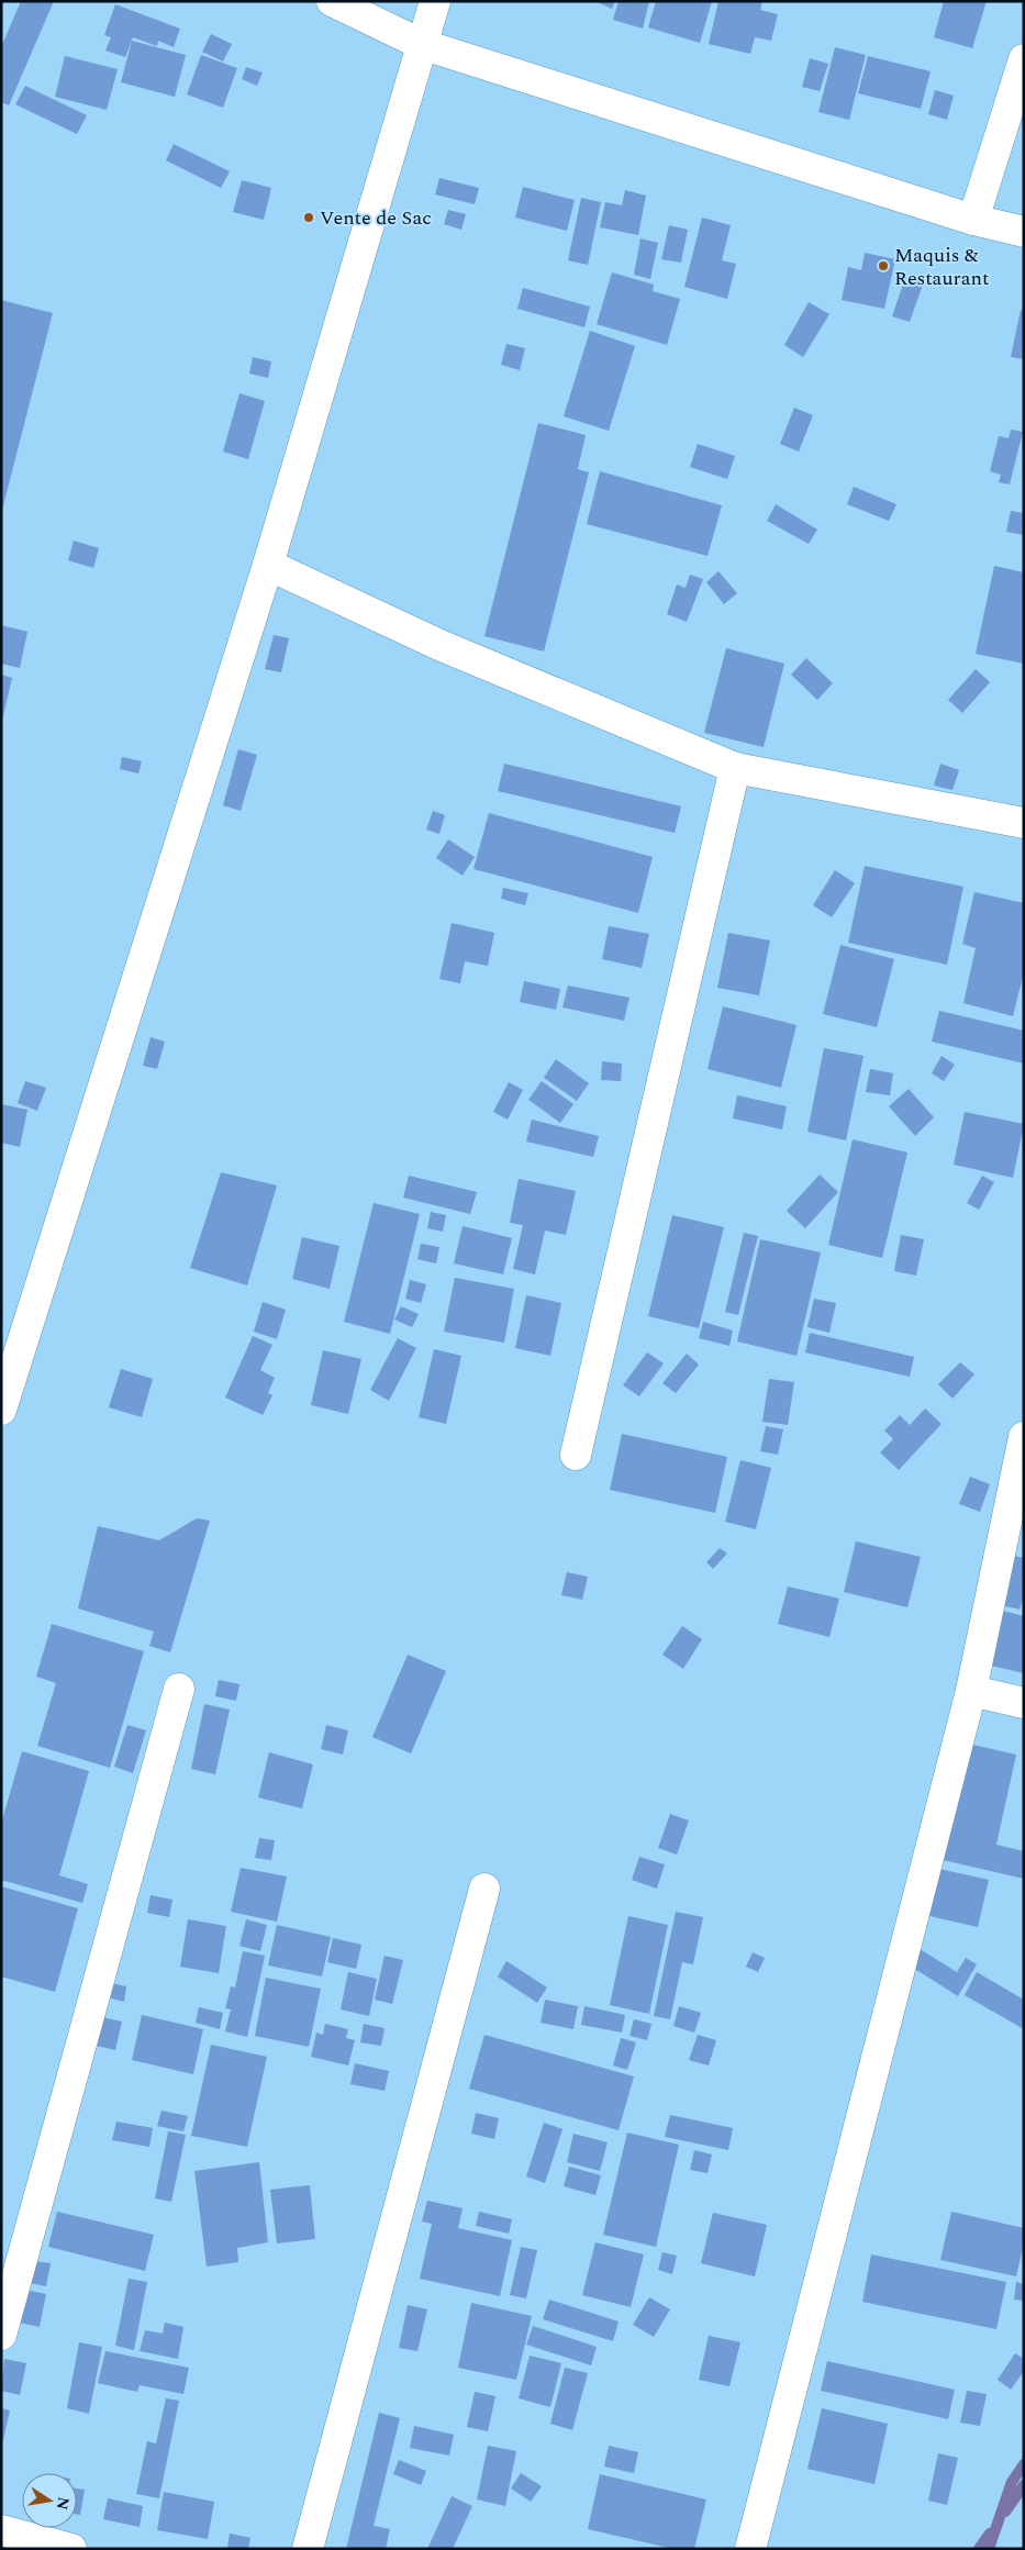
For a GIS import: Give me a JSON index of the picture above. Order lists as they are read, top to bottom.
{
  "places": ["Vente de Sac", "Maquis & Restaurant"],
  "north": "right"
}
